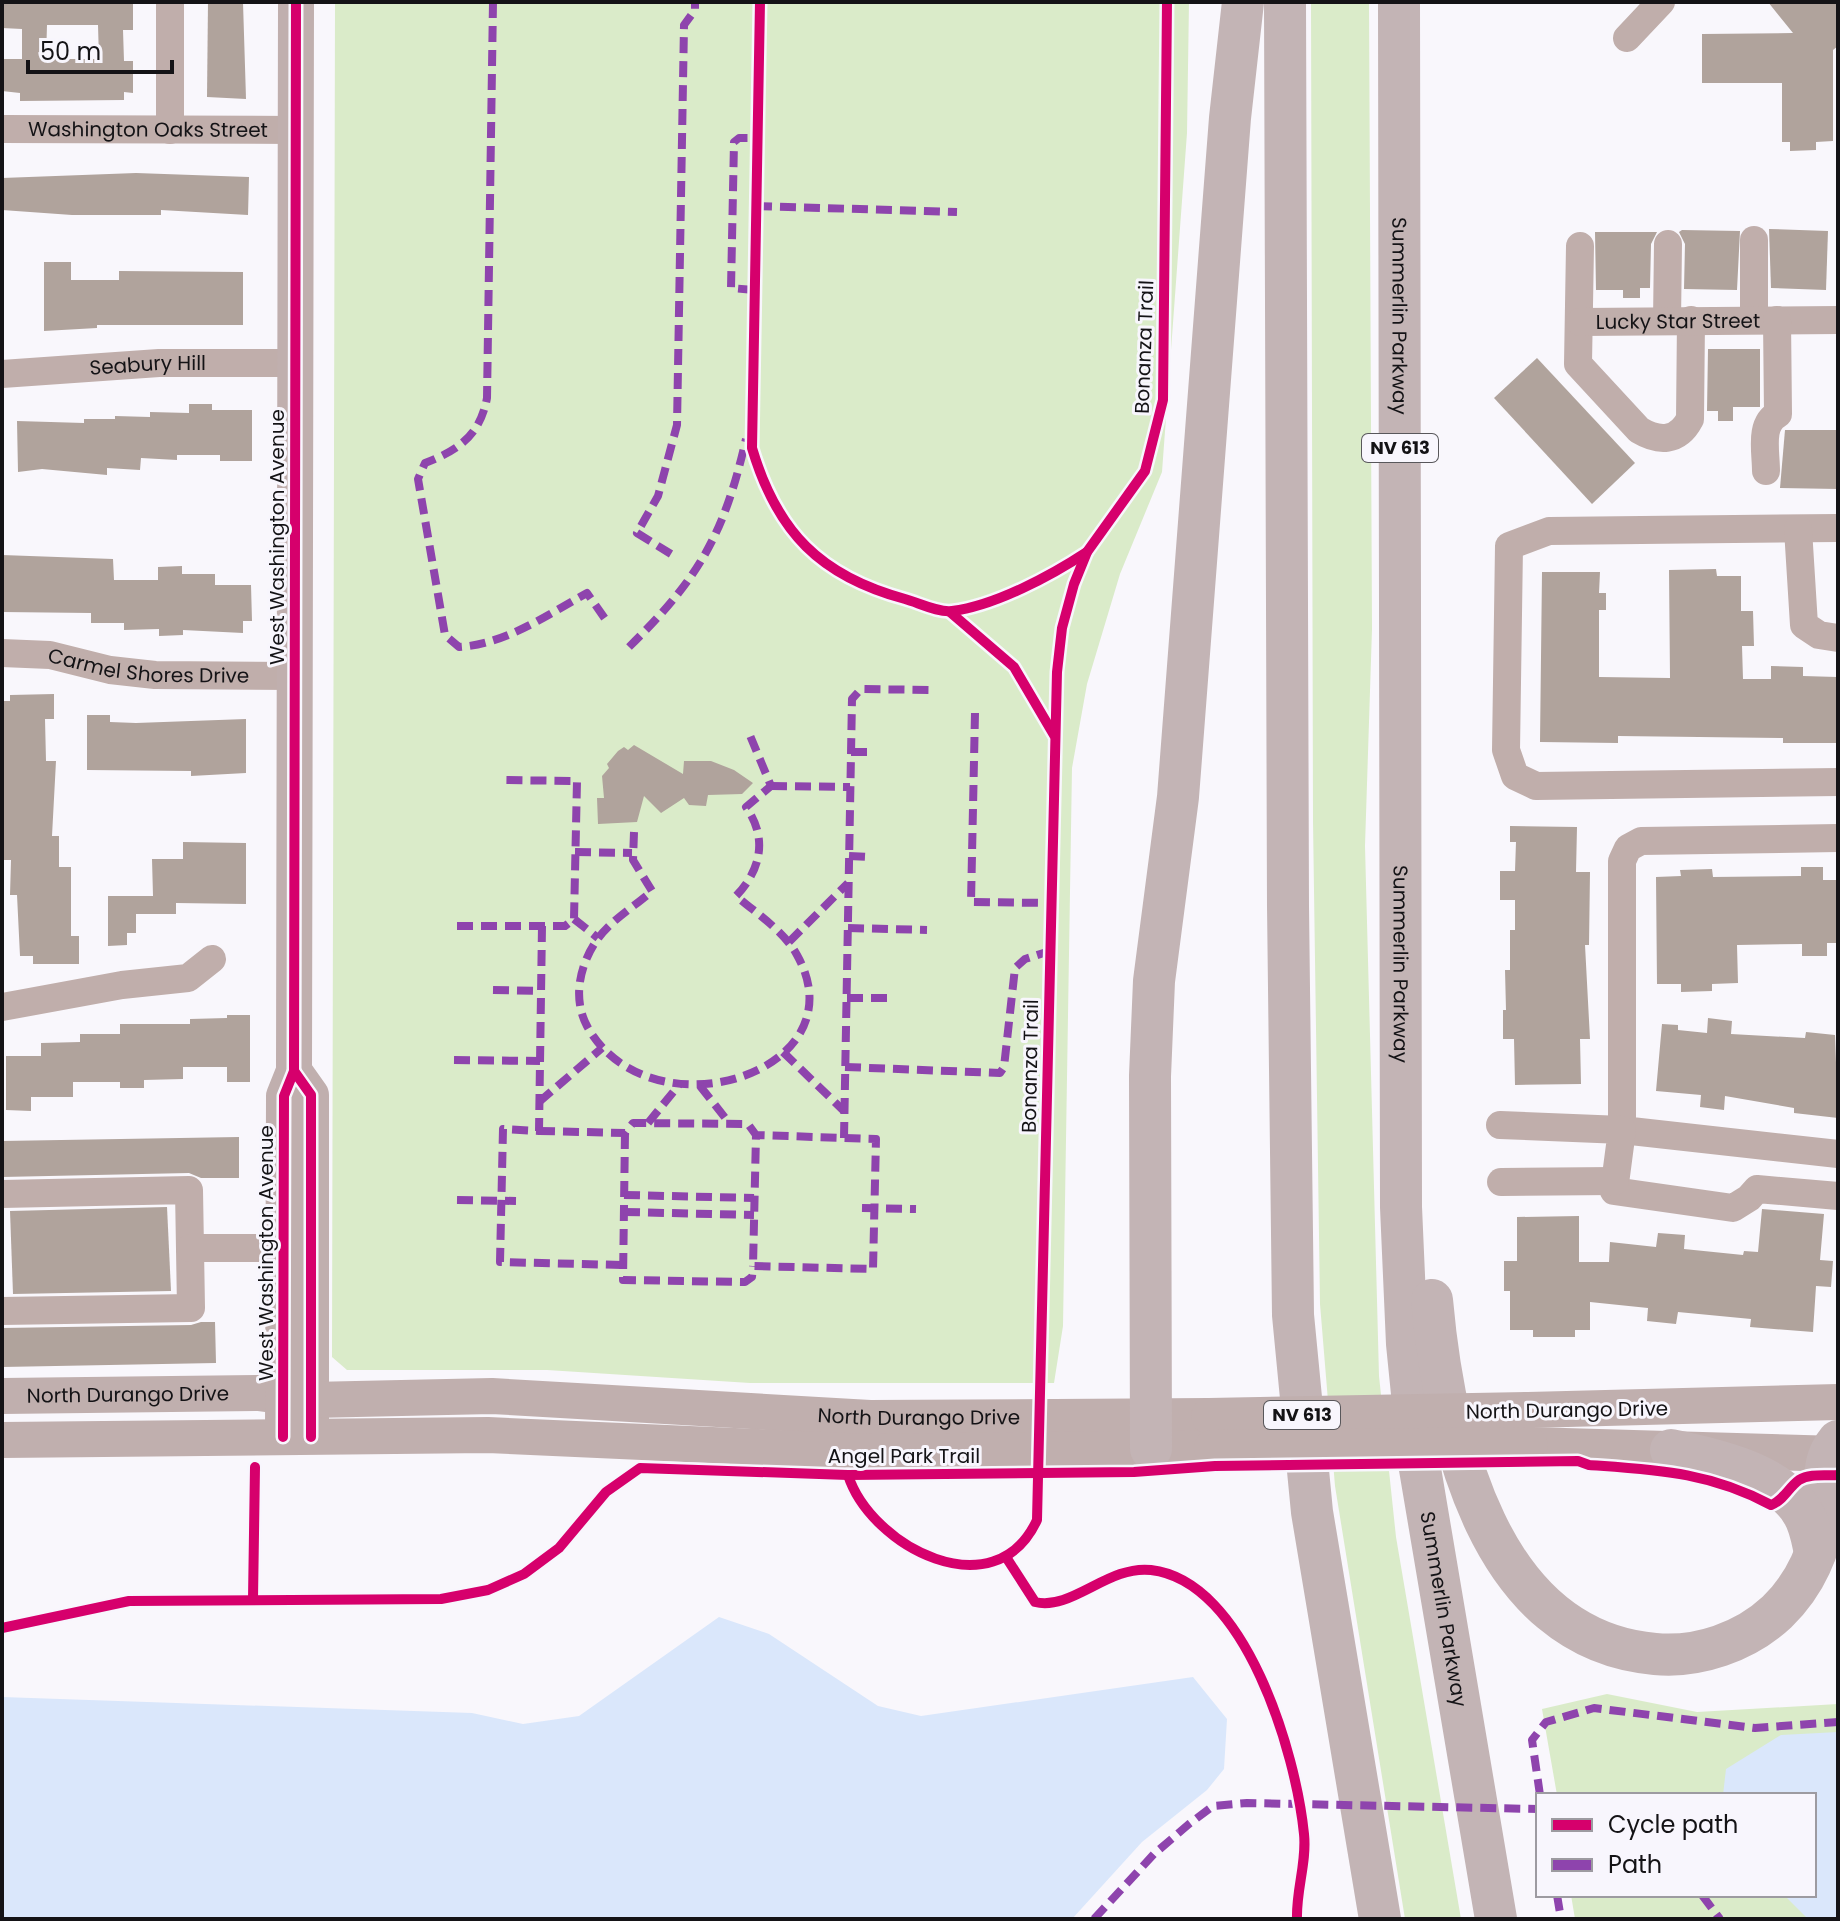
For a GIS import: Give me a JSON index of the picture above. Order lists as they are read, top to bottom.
{
  "streets": {
    "highway": ["Summerlin Parkway", "NV 613"],
    "main road": ["West Washington Avenue", "North Durango Drive"],
    "street": [
      "Washington Oaks Street",
      "Lucky Star Street",
      "Seabury Hill",
      "Carmel Shores Drive"
    ],
    "cycle path": ["Bonanza Trail", "Angel Park Trail"]
  },
  "crossings": [
    ["Washington Oaks Street", "West Washington Avenue"],
    ["Seabury Hill", "West Washington Avenue"],
    ["West Washington Avenue", "Carmel Shores Drive"],
    ["West Washington Avenue", "North Durango Drive"]
  ],
  "legend": ["Cycle path", "Path"],
  "scale_bar": "50 m"
}
